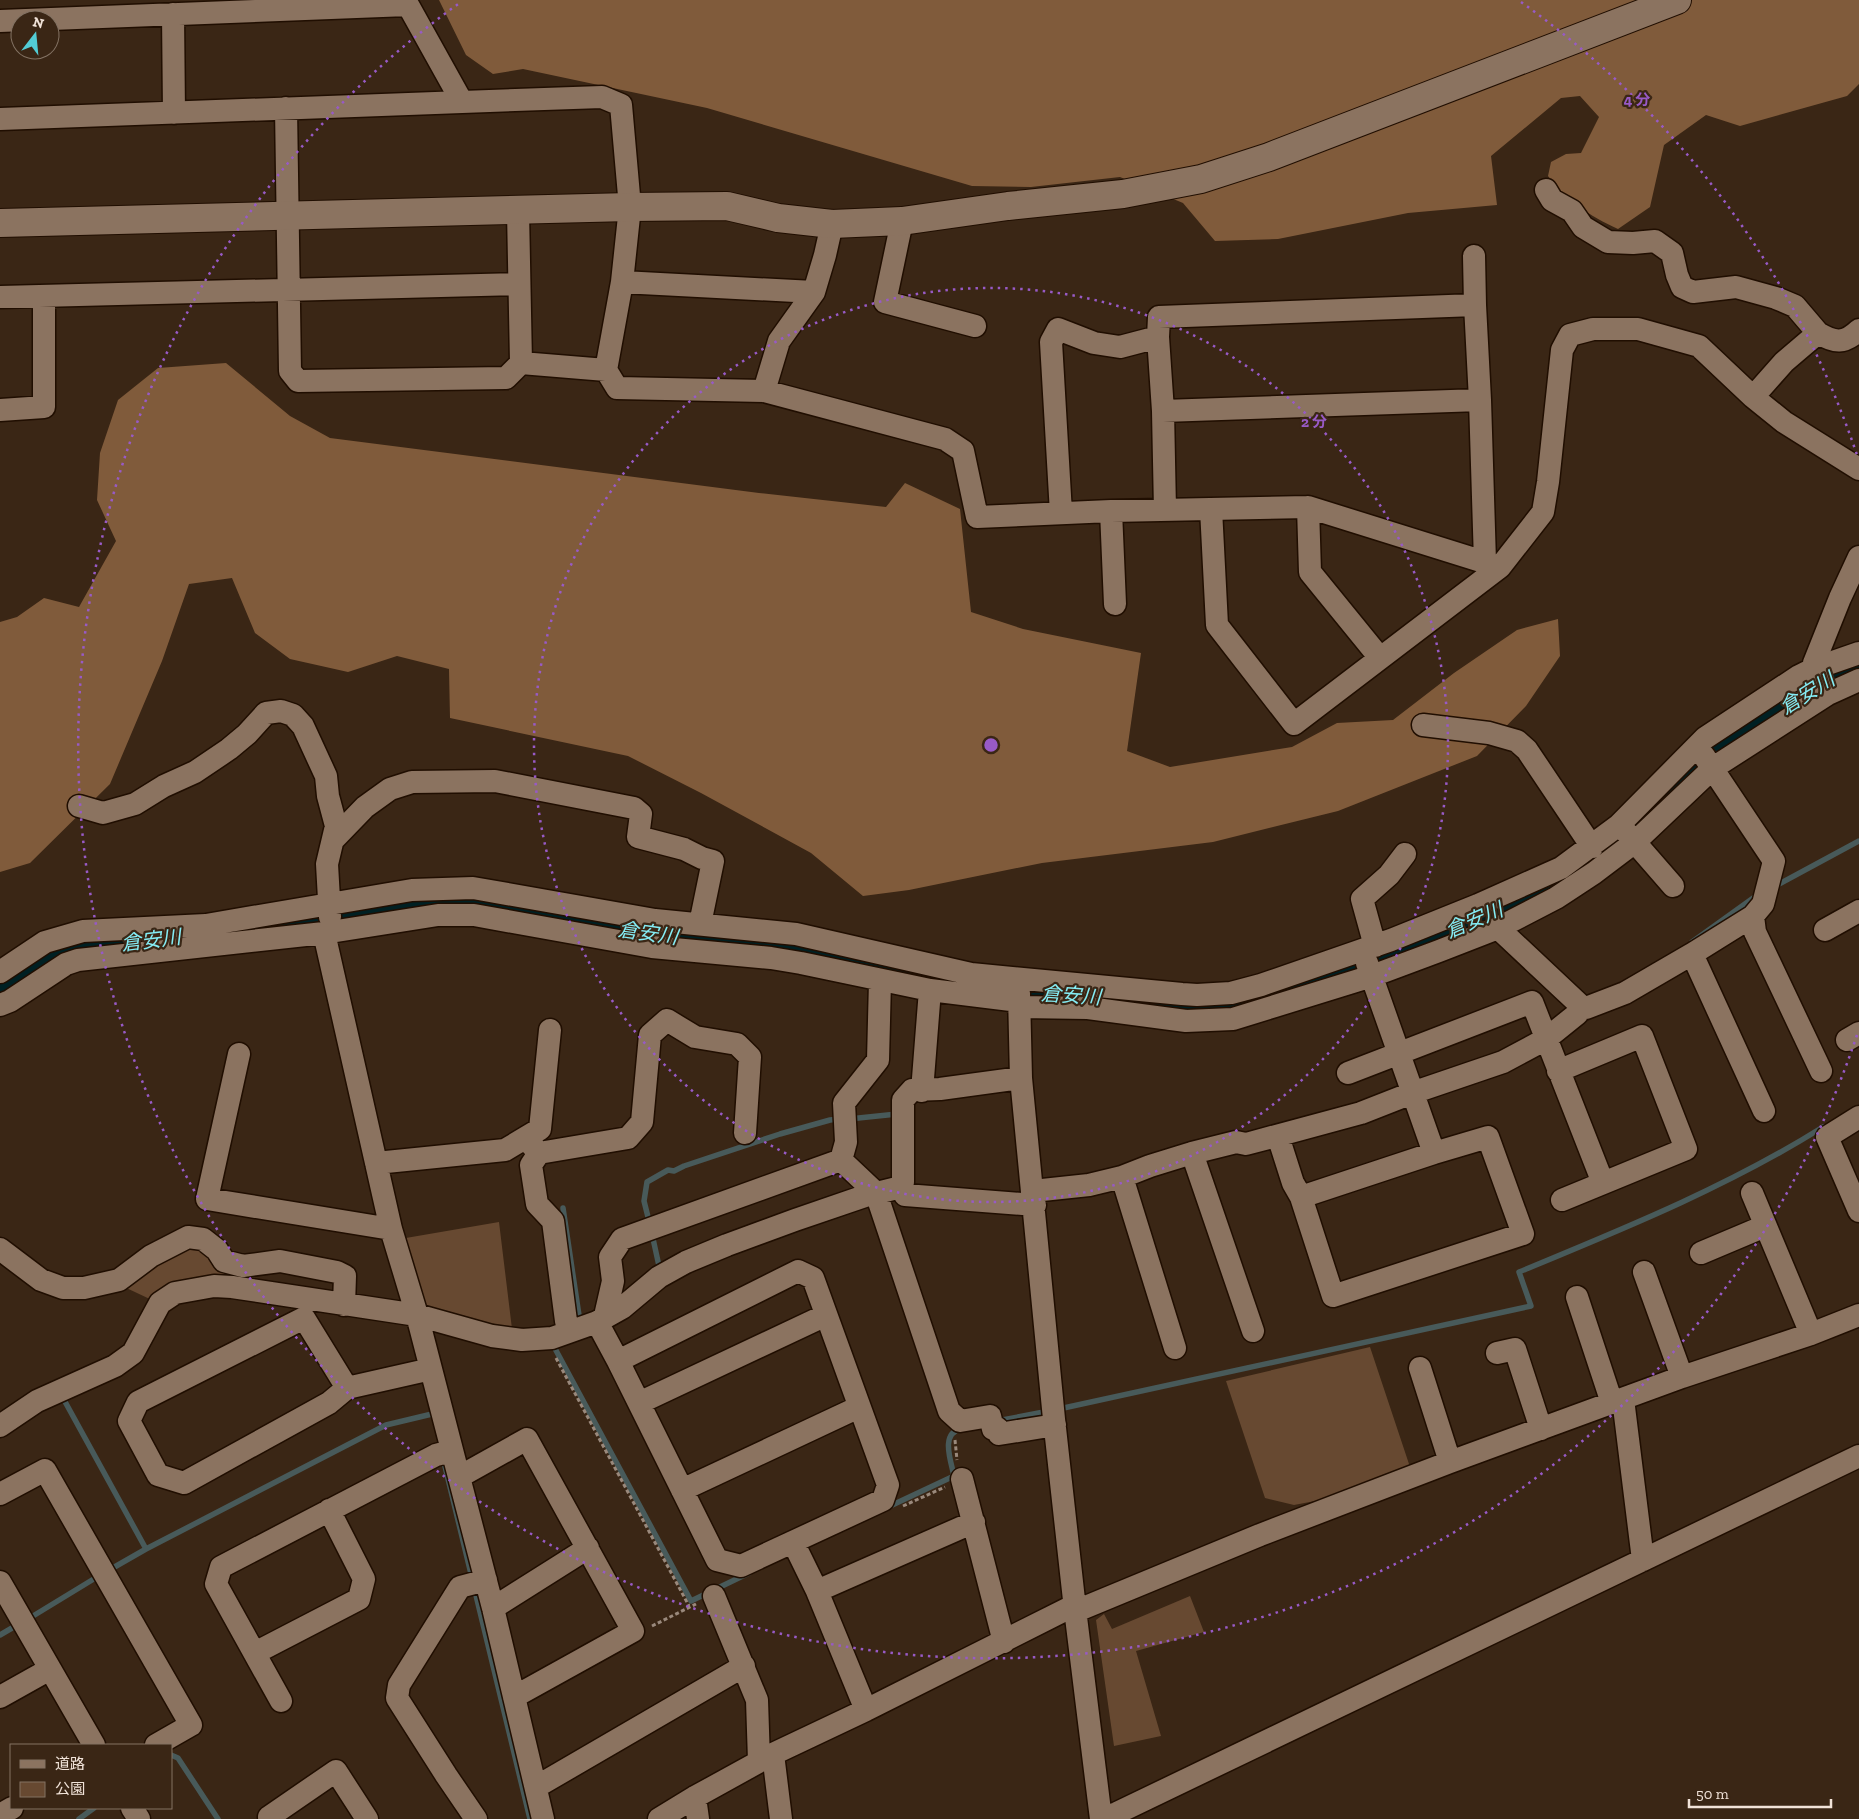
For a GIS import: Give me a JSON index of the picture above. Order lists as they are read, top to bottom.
{
  "water": ["倉安川"],
  "legend": ["道路", "公園"],
  "scale_bar": "50 m",
  "north": "top",
  "rings": ["4 分", "2 分"]
}
